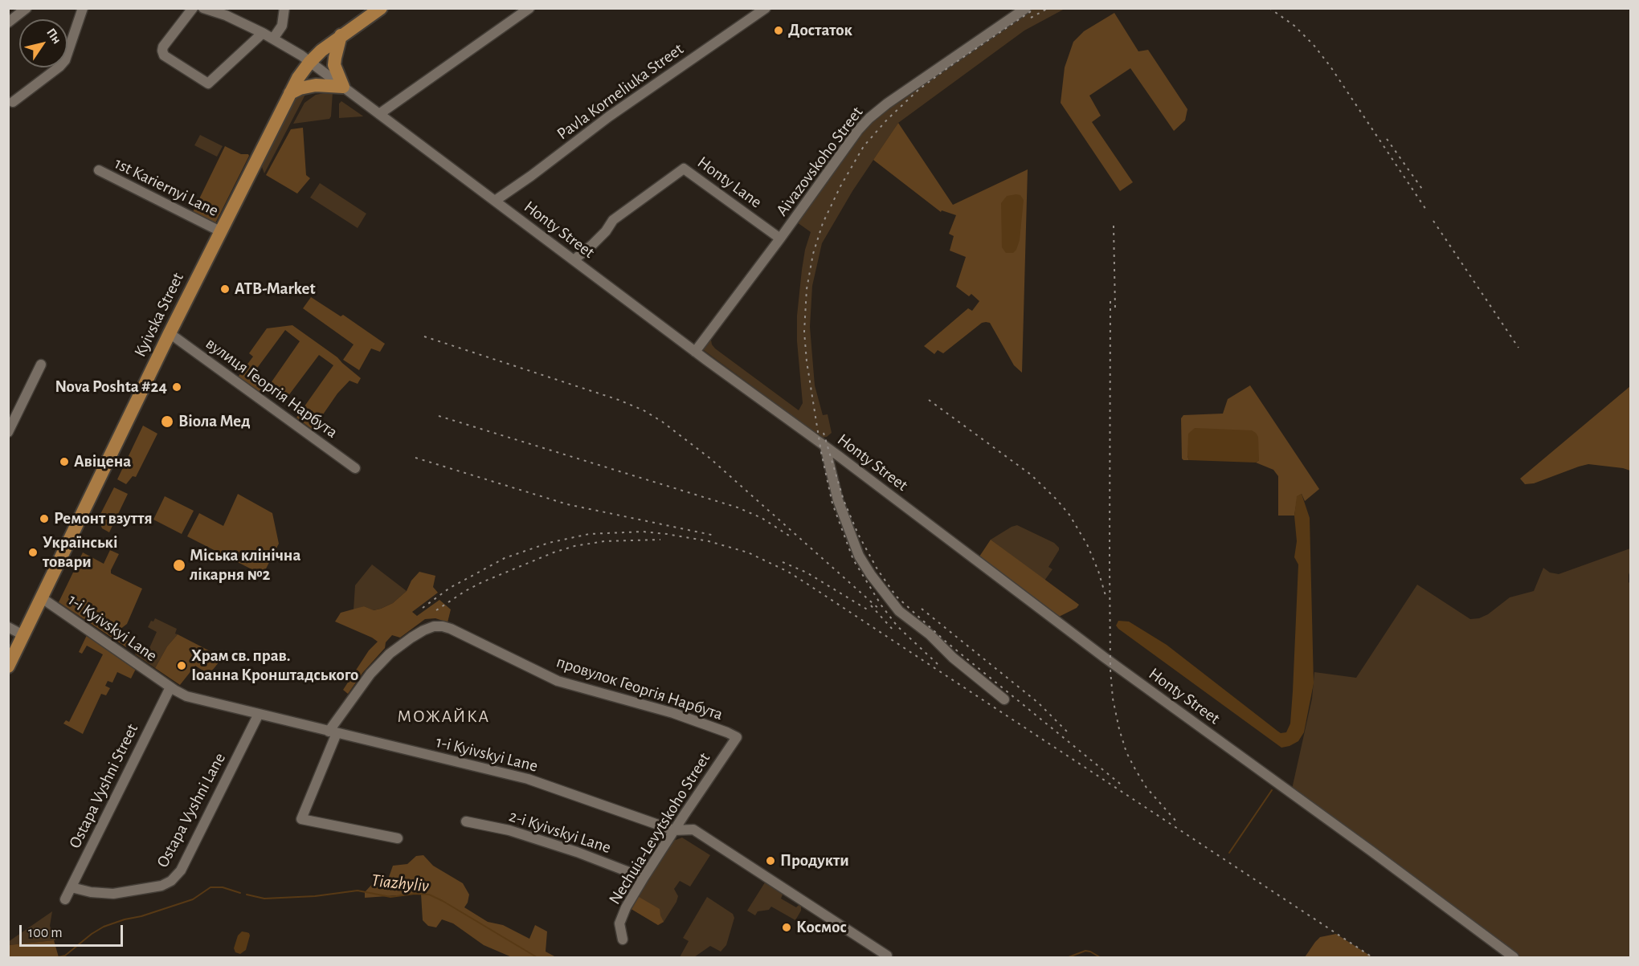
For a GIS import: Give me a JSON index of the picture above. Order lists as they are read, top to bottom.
{
  "streets": {
    "main road": ["Kyivska Street"],
    "street": [
      "Pavla Korneliuka Street",
      "Aivazovskoho Street",
      "Honty Lane",
      "1st Kariernyi Lane",
      "Honty Street",
      "вулиця Георгія Нарбута",
      "1-i Kyivskyi Lane",
      "провулок Георгія Нарбута",
      "Ostapa Vyshni Street",
      "Ostapa Vyshni Lane",
      "Nechuia-Levytskoho Street",
      "2-i Kyivskyi Lane"
    ]
  },
  "crossings": [
    ["Pavla Korneliuka Street", "Honty Street"],
    ["Aivazovskoho Street", "Honty Lane"],
    ["Aivazovskoho Street", "Honty Street"],
    ["Honty Lane", "Honty Street"],
    ["1st Kariernyi Lane", "Kyivska Street"],
    ["Honty Street", "Kyivska Street"],
    ["Kyivska Street", "вулиця Георгія Нарбута"],
    ["Kyivska Street", "1-i Kyivskyi Lane"],
    ["1-i Kyivskyi Lane", "провулок Георгія Нарбута"],
    ["1-i Kyivskyi Lane", "Ostapa Vyshni Street"],
    ["1-i Kyivskyi Lane", "Ostapa Vyshni Lane"],
    ["1-i Kyivskyi Lane", "Nechuia-Levytskoho Street"],
    ["провулок Георгія Нарбута", "Nechuia-Levytskoho Street"],
    ["Ostapa Vyshni Street", "Ostapa Vyshni Lane"],
    ["Nechuia-Levytskoho Street", "2-i Kyivskyi Lane"]
  ],
  "districts": ["МОЖАЙКА"],
  "water": ["Tiazhyliv"],
  "places": [
    "Достаток",
    "ATB-Market",
    "Nova Poshta #24",
    "Віола Мед",
    "Авіцена",
    "Ремонт взуття",
    "Українські товари",
    "Міська клінічна лікарня №2",
    "Храм св. прав. Іоанна Кронштадського",
    "Продукти",
    "Космос"
  ],
  "scale_bar": "100 m",
  "north": "top right"
}
